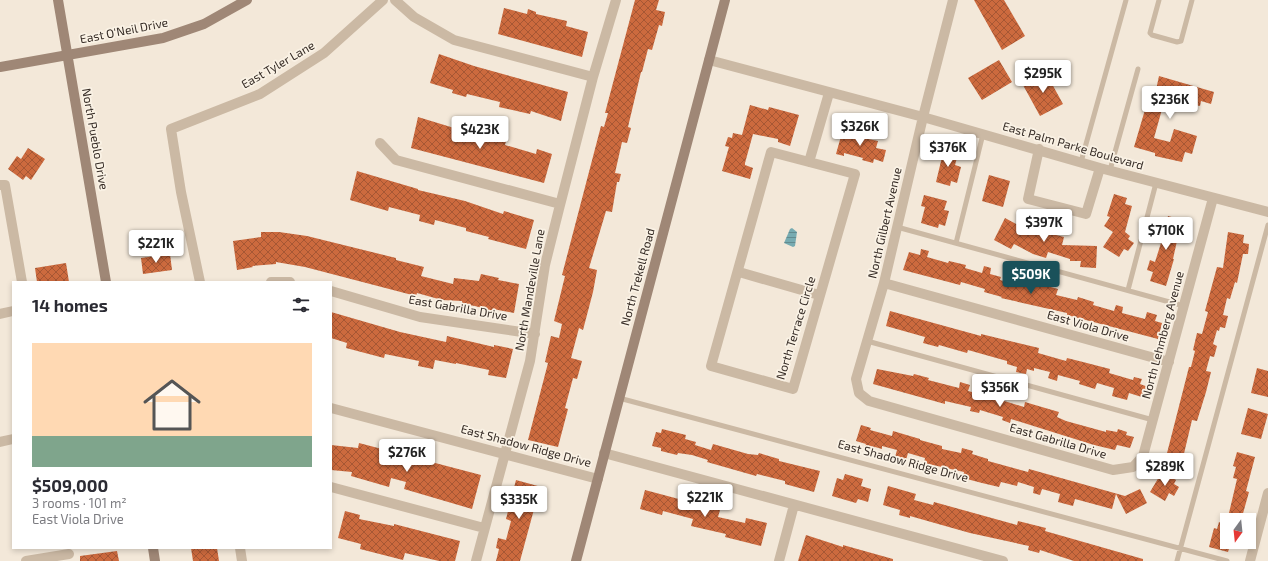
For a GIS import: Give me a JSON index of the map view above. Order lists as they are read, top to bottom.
{
  "streets": {
    "main road": ["East O'Neil Drive", "North Pueblo Drive", "North Trekell Road"],
    "street": [
      "East Tyler Lane",
      "East Palm Parke Boulevard",
      "North Gilbert Avenue",
      "North Mandeville Lane",
      "East Gabrilla Drive",
      "East Viola Drive",
      "North Terrace Circle",
      "North Lehmberg Avenue",
      "East Shadow Ridge Drive"
    ]
  },
  "crossings": [
    ["East O'Neil Drive", "North Pueblo Drive"],
    ["East Palm Parke Boulevard", "North Gilbert Avenue"],
    ["East Palm Parke Boulevard", "North Trekell Road"],
    ["East Palm Parke Boulevard", "North Lehmberg Avenue"],
    ["North Gilbert Avenue", "East Gabrilla Drive"],
    ["North Gilbert Avenue", "East Viola Drive"],
    ["North Trekell Road", "East Shadow Ridge Drive"],
    ["North Mandeville Lane", "East Gabrilla Drive"],
    ["North Mandeville Lane", "East Shadow Ridge Drive"],
    ["East Gabrilla Drive", "North Lehmberg Avenue"],
    ["East Viola Drive", "North Lehmberg Avenue"]
  ],
  "north": "bottom",
  "page": {
    "price": [
      "$295K",
      "$236K",
      "$326K",
      "$423K",
      "$376K",
      "$397K",
      "$710K",
      "$221K",
      "$509K",
      "$356K",
      "$276K",
      "$289K",
      "$221K",
      "$335K"
    ],
    "heading": "14 homes",
    "list": [
      {
        "name": "$509,000",
        "note": "3 rooms · 101 m² · East Viola Drive"
      }
    ]
  }
}
